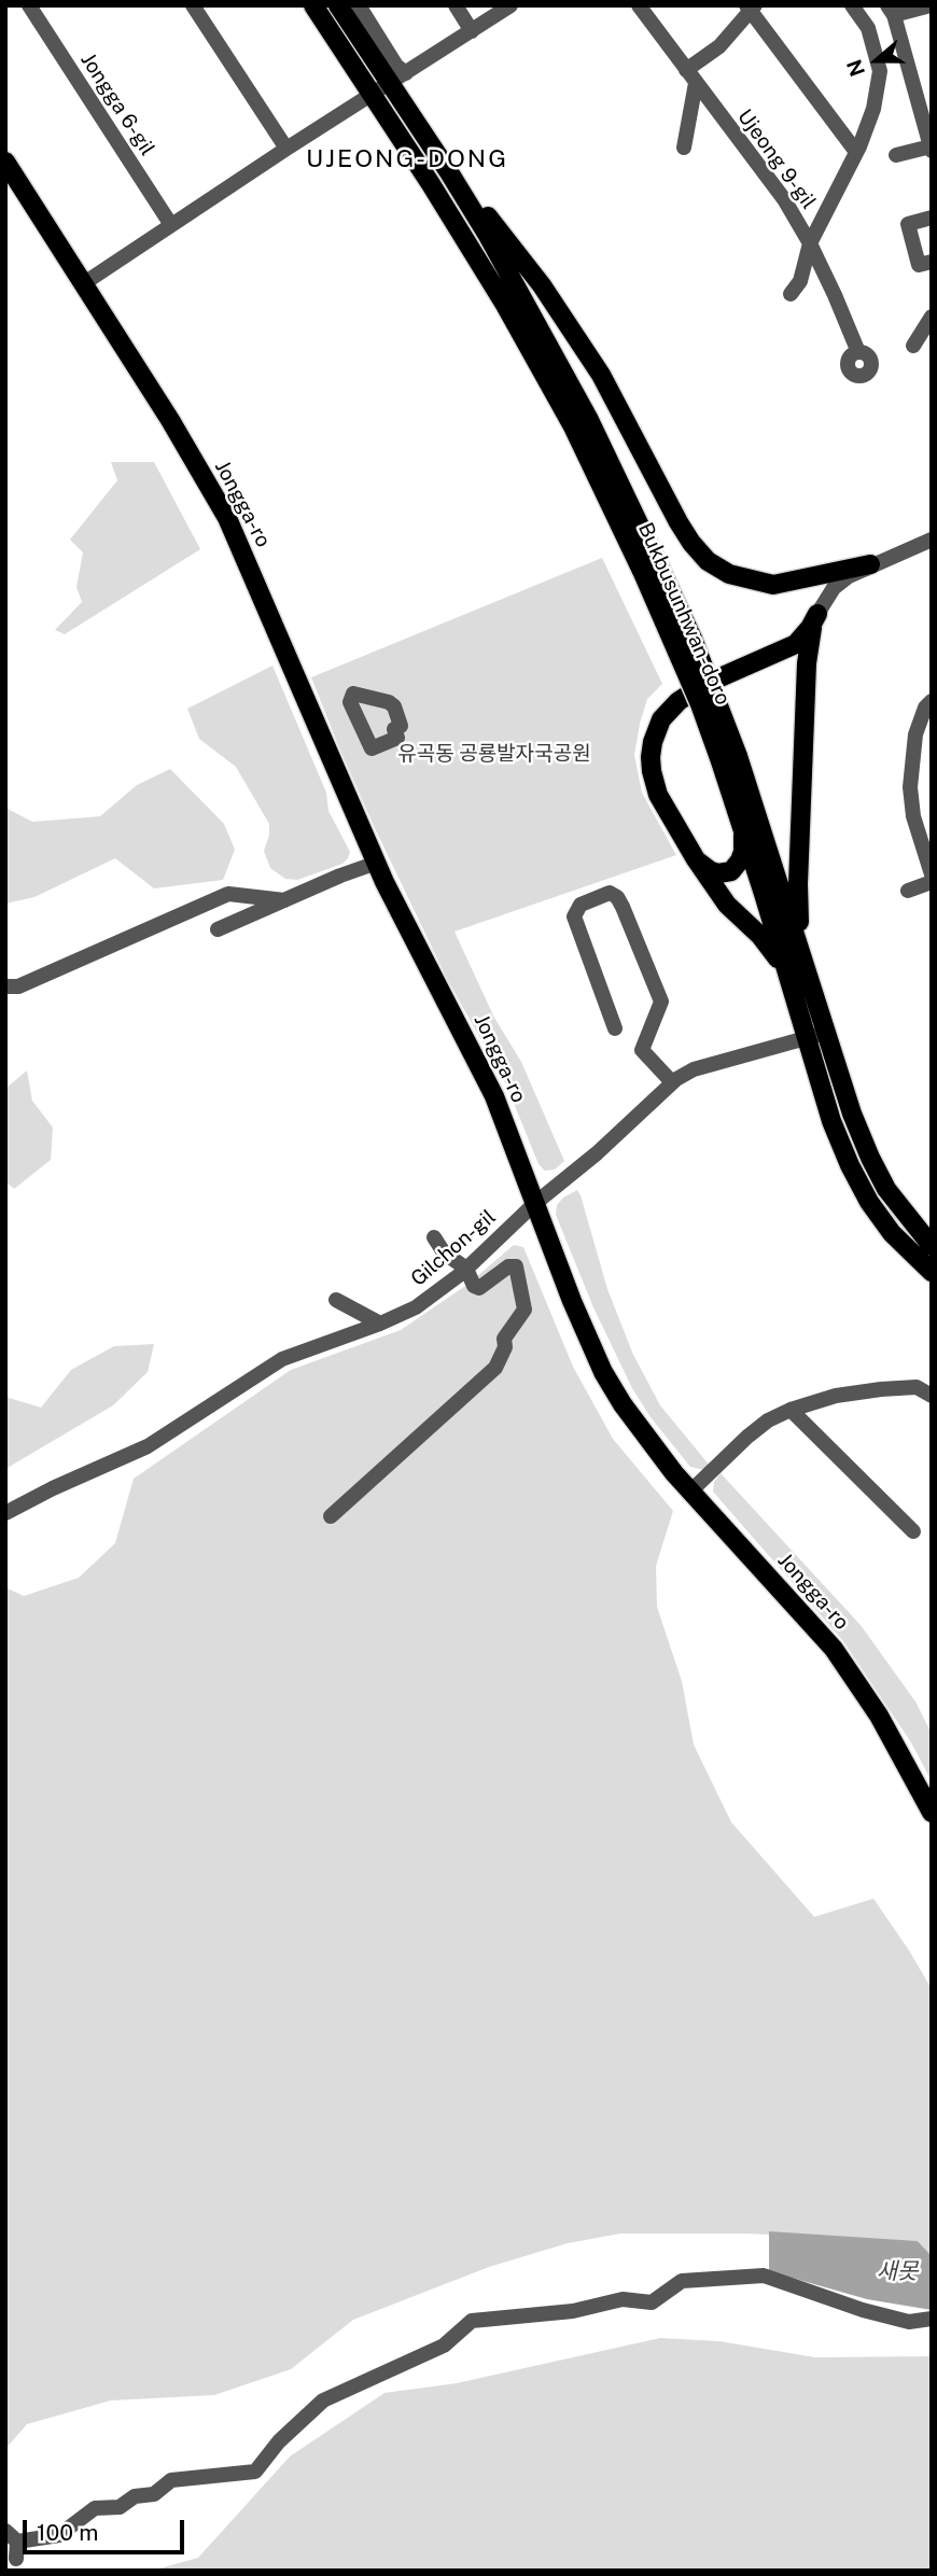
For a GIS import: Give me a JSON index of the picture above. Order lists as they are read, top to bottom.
{
  "streets": {
    "main road": ["Jongga-ro", "Bukbusunhwan-doro"],
    "street": ["Jongga 6-gil", "Ujeong 9-gil", "Gilchon-gil"]
  },
  "crossings": [
    ["Jongga-ro", "Gilchon-gil"],
    ["Bukbusunhwan-doro", "Gilchon-gil"]
  ],
  "districts": ["UJEONG-DONG"],
  "water": ["새못"],
  "parks": ["유곡동 공룡발자국공원"],
  "scale_bar": "100 m",
  "north": "left"
}
